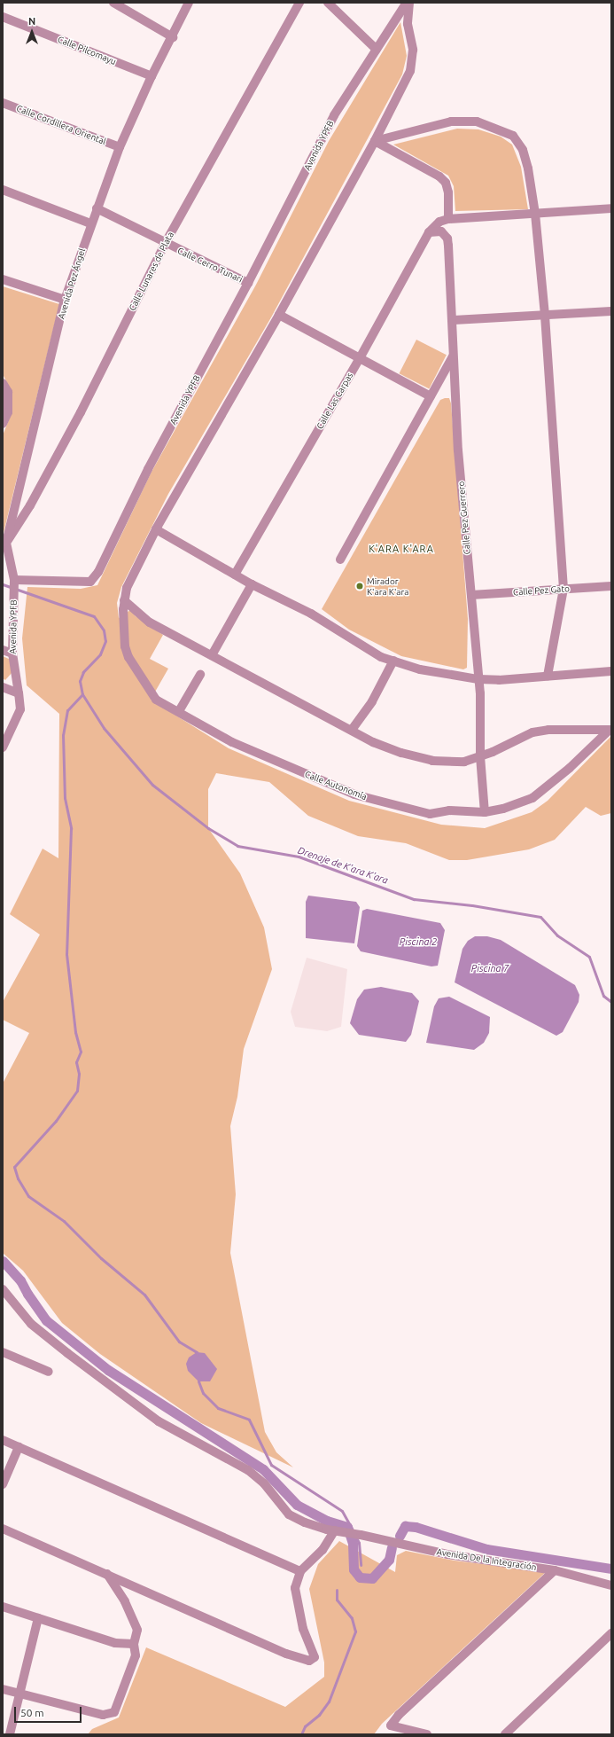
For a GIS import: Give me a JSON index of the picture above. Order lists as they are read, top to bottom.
{
  "streets": {
    "street": [
      "Calle Pilcomayu",
      "Calle Cordillera Oriental",
      "Avenida YPFB",
      "Calle Cerro Tunari",
      "Calle Lunares de Plata",
      "Avenida Pez Ángel",
      "Calle Las Carpas",
      "Calle Pez Guerrero",
      "Calle Pez Gato",
      "Calle Autonomía",
      "Avenida De la Integración"
    ]
  },
  "crossings": [
    ["Calle Pilcomayu", "Avenida Pez Ángel"],
    ["Calle Cordillera Oriental", "Avenida Pez Ángel"],
    ["Avenida YPFB", "Calle Cerro Tunari"],
    ["Avenida YPFB", "Avenida Pez Ángel"],
    ["Avenida YPFB", "Calle Autonomía"],
    ["Calle Cerro Tunari", "Calle Lunares de Plata"],
    ["Calle Cerro Tunari", "Avenida Pez Ángel"],
    ["Calle Lunares de Plata", "Avenida Pez Ángel"],
    ["Calle Las Carpas", "Calle Pez Guerrero"],
    ["Calle Pez Guerrero", "Calle Pez Gato"],
    ["Calle Pez Guerrero", "Calle Autonomía"]
  ],
  "districts": ["K'ARA K'ARA"],
  "water": ["Drenaje de K'ara K'ara", "Piscina 2", "Piscina 7"],
  "places": ["Mirador K'ara K'ara"],
  "scale_bar": "50 m",
  "north": "top"
}
